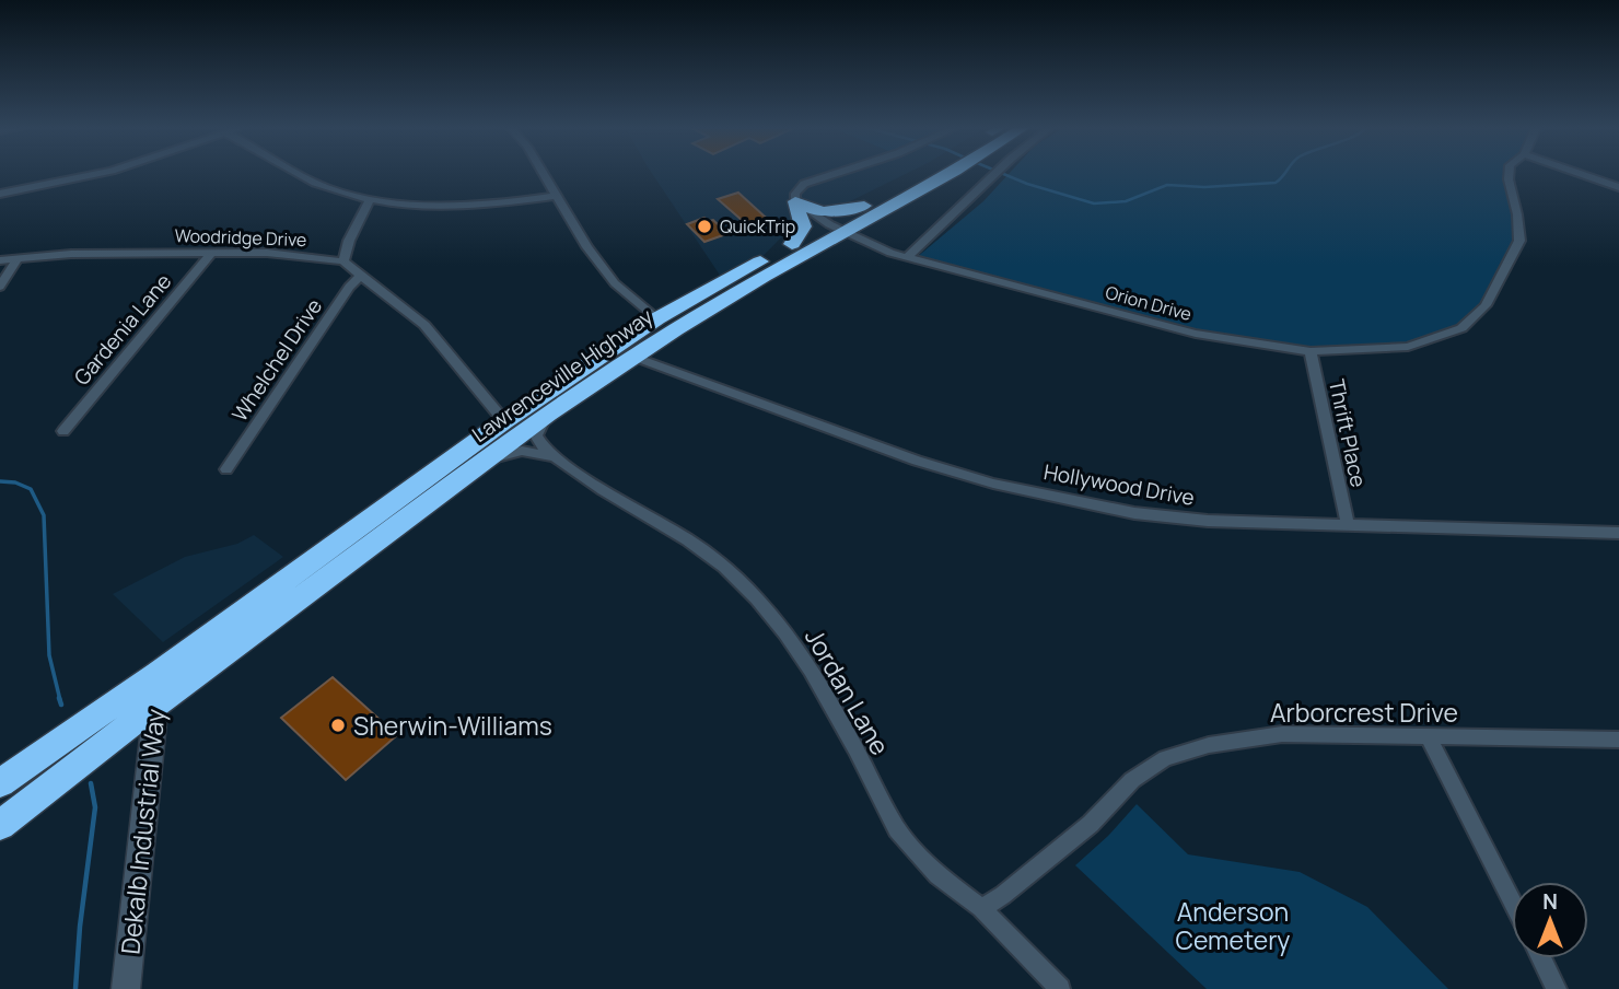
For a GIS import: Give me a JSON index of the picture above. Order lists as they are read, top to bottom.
{
  "streets": {
    "highway": ["Lawrenceville Highway"],
    "main road": ["Dekalb Industrial Way"],
    "street": [
      "Woodridge Drive",
      "Orion Drive",
      "Gardenia Lane",
      "Whelchel Drive",
      "Thrift Place",
      "Hollywood Drive",
      "Jordan Lane",
      "Arborcrest Drive"
    ]
  },
  "crossings": [
    ["Woodridge Drive", "Gardenia Lane"],
    ["Woodridge Drive", "Whelchel Drive"],
    ["Woodridge Drive", "Lawrenceville Highway"],
    ["Orion Drive", "Lawrenceville Highway"],
    ["Orion Drive", "Thrift Place"],
    ["Lawrenceville Highway", "Hollywood Drive"],
    ["Lawrenceville Highway", "Jordan Lane"],
    ["Lawrenceville Highway", "Dekalb Industrial Way"],
    ["Thrift Place", "Hollywood Drive"],
    ["Jordan Lane", "Arborcrest Drive"]
  ],
  "parks": ["Anderson Cemetery"],
  "places": ["QuickTrip", "Sherwin-Williams"],
  "north": "top"
}
